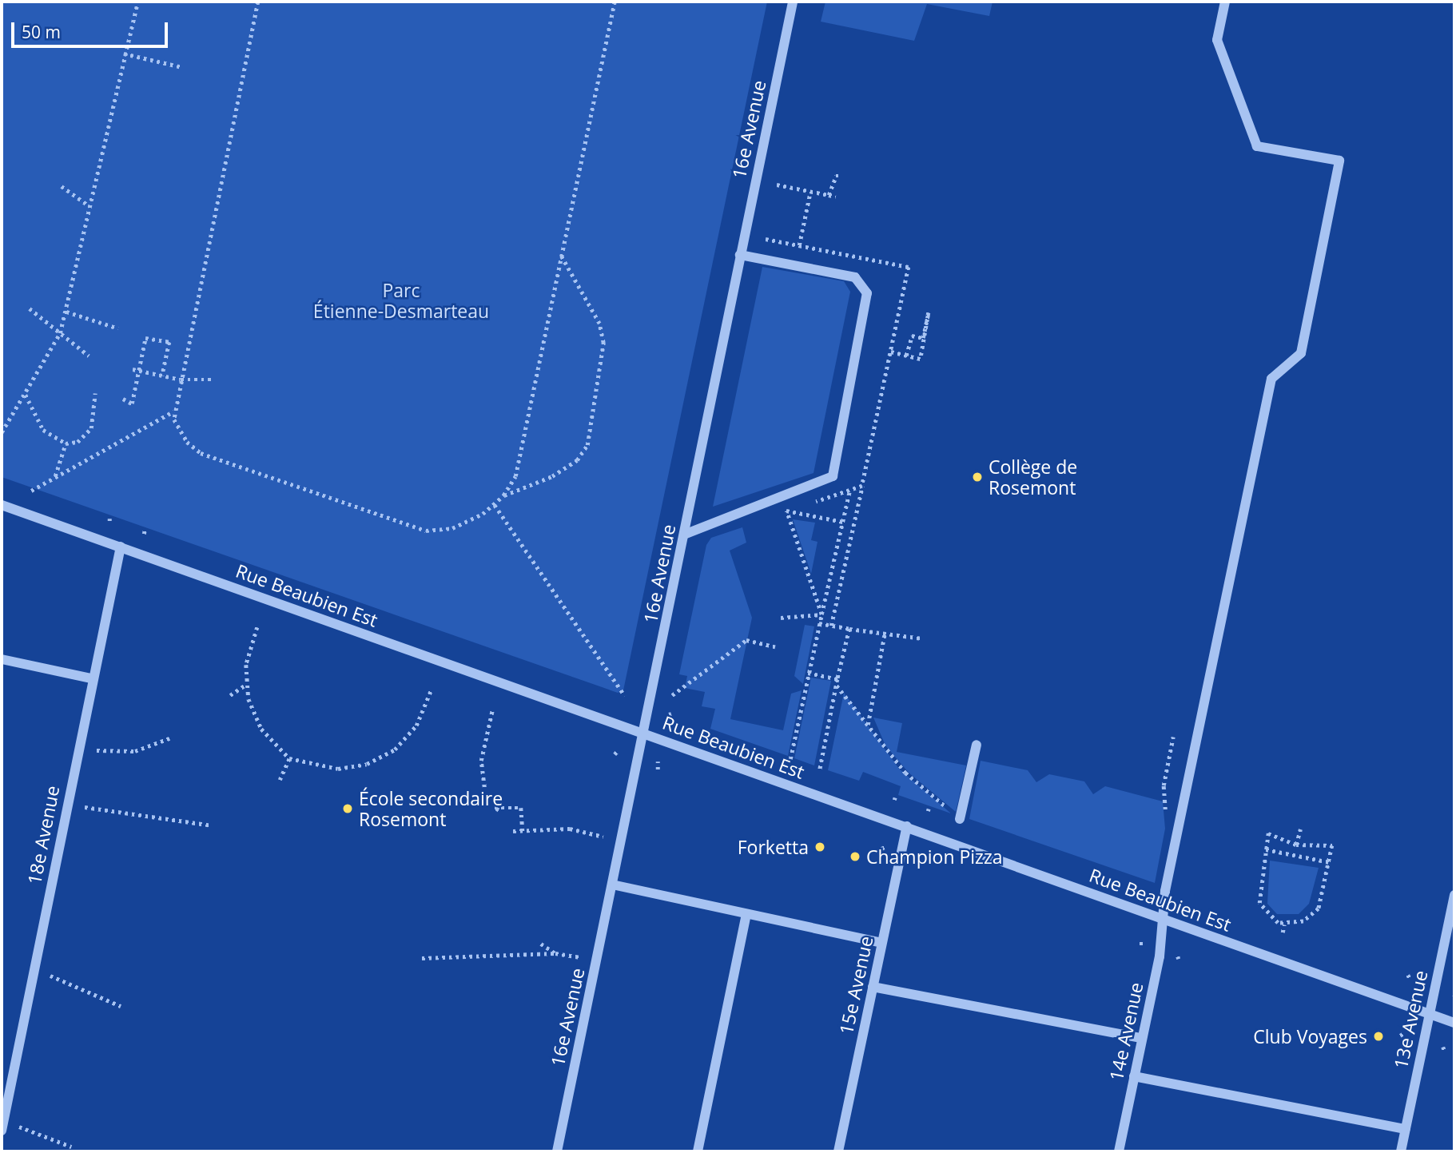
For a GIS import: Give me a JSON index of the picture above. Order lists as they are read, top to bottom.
{
  "streets": {
    "street": [
      "16e Avenue",
      "Rue Beaubien Est",
      "18e Avenue",
      "15e Avenue",
      "13e Avenue",
      "14e Avenue"
    ]
  },
  "crossings": [
    ["16e Avenue", "Rue Beaubien Est"],
    ["Rue Beaubien Est", "18e Avenue"],
    ["Rue Beaubien Est", "15e Avenue"],
    ["Rue Beaubien Est", "13e Avenue"],
    ["Rue Beaubien Est", "14e Avenue"]
  ],
  "parks": ["Parc Étienne-Desmarteau"],
  "places": [
    "Collège de Rosemont",
    "École secondaire Rosemont",
    "Forketta",
    "Champion Pizza",
    "Club Voyages"
  ],
  "scale_bar": "50 m"
}
